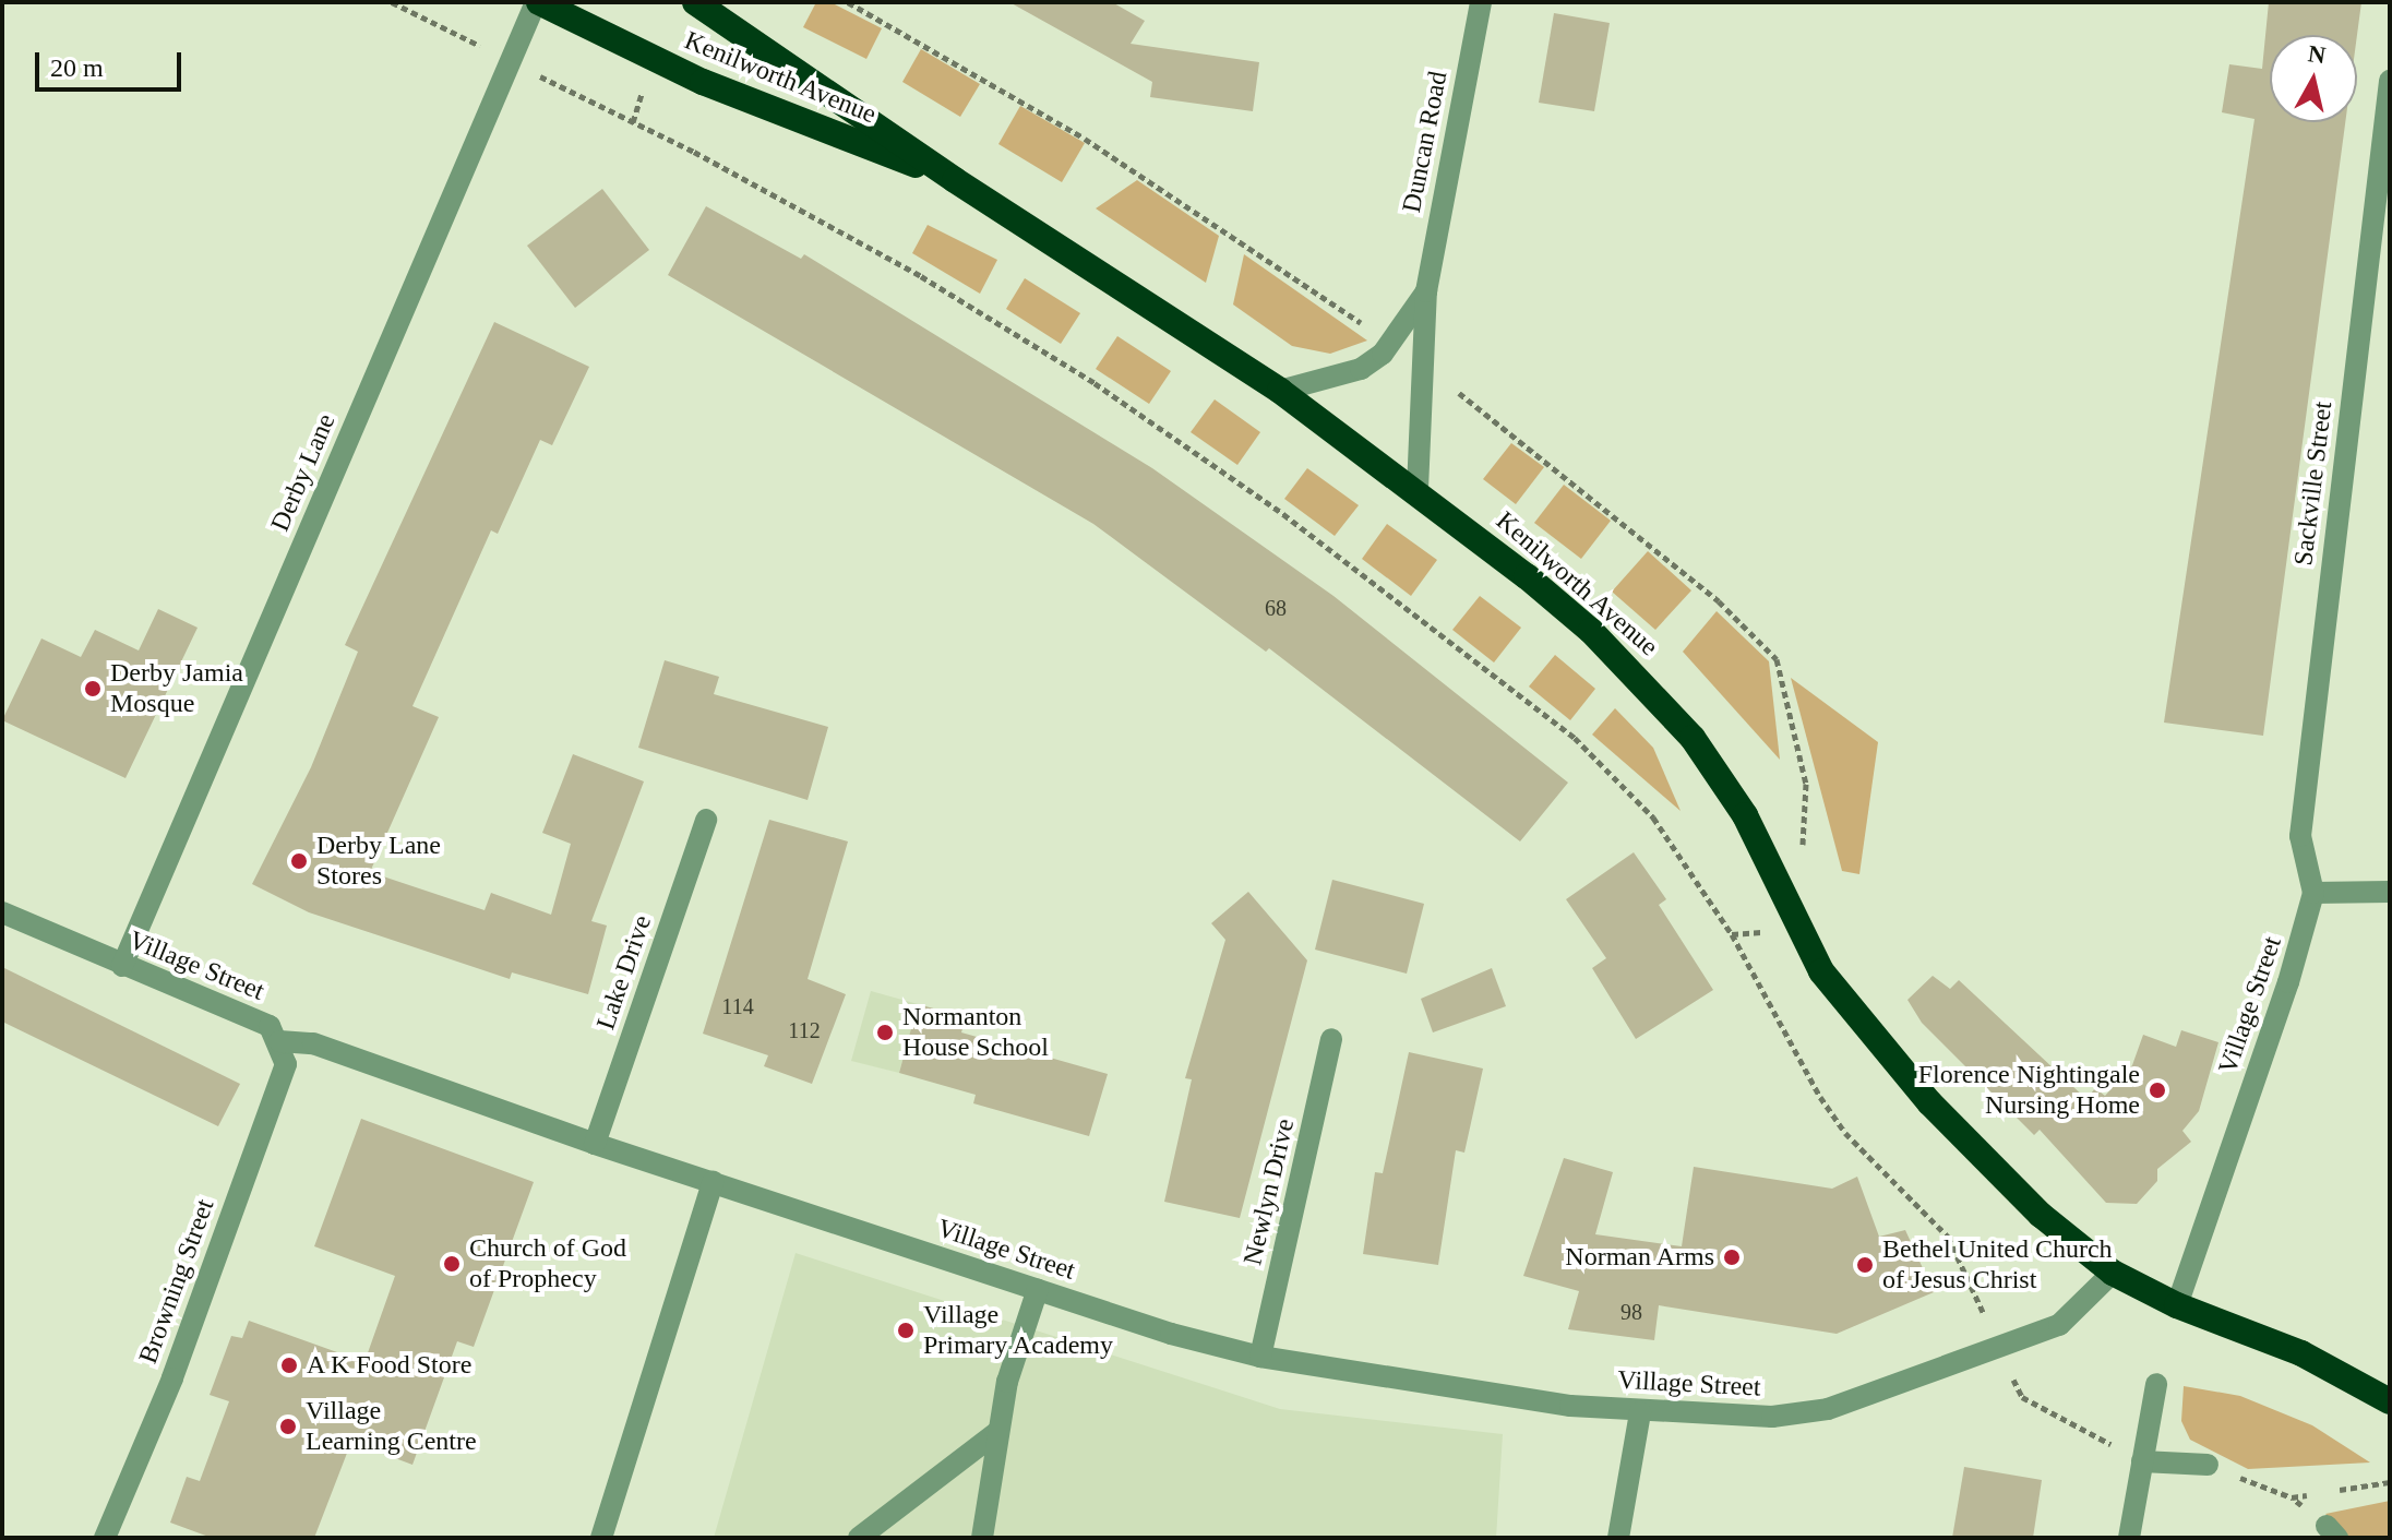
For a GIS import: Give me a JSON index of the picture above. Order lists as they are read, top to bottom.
{
  "streets": {
    "highway": ["Kenilworth Avenue"],
    "street": [
      "Duncan Road",
      "Derby Lane",
      "Sackville Street",
      "Village Street",
      "Lake Drive",
      "Newlyn Drive",
      "Browning Street"
    ]
  },
  "crossings": [
    ["Kenilworth Avenue", "Duncan Road"],
    ["Kenilworth Avenue", "Derby Lane"],
    ["Kenilworth Avenue", "Village Street"],
    ["Derby Lane", "Village Street"],
    ["Sackville Street", "Village Street"],
    ["Village Street", "Lake Drive"],
    ["Village Street", "Newlyn Drive"],
    ["Village Street", "Browning Street"]
  ],
  "places": [
    "Derby Jamia Mosque",
    "Derby Lane Stores",
    "Normanton House School",
    "Florence Nightingale Nursing Home",
    "Norman Arms",
    "Church of God of Prophecy",
    "Bethel United Church of Jesus Christ",
    "Village Primary Academy",
    "A K Food Store",
    "Village Learning Centre"
  ],
  "house_numbers": [
    "68",
    "114",
    "112",
    "98"
  ],
  "scale_bar": "20 m",
  "north": "top"
}
